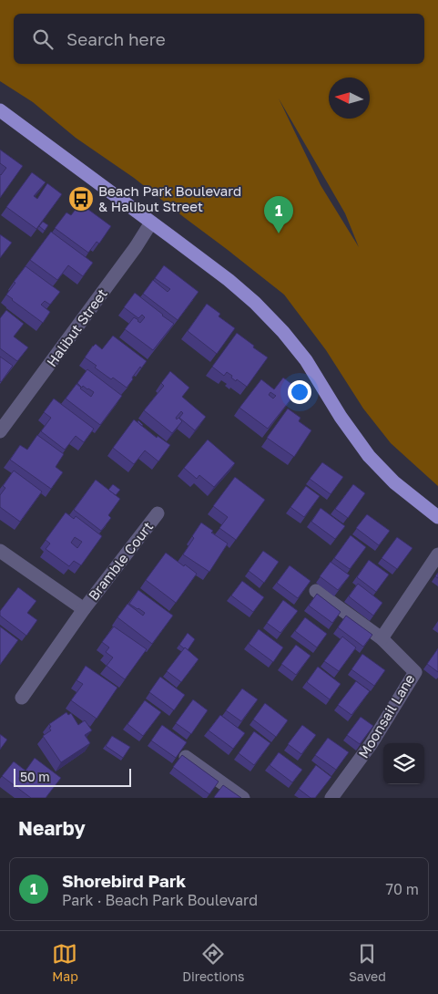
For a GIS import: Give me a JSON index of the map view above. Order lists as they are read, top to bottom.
{
  "streets": {
    "street": ["Halibut Street", "Bramble Court", "Moonsail Lane"]
  },
  "places": {
    "bus stop": ["Beach Park Boulevard & Halibut Street"]
  },
  "scale_bar": "50 m",
  "north": "left",
  "page": {
    "search": "Search here",
    "pins": "1",
    "scale": "50 m",
    "heading": "Nearby",
    "list": [
      {
        "mark": "1",
        "name": "Shorebird Park",
        "note": "Park · Beach Park Boulevard",
        "value": "70 m"
      }
    ],
    "nav": ["Map", "Directions", "Saved"]
  }
}
